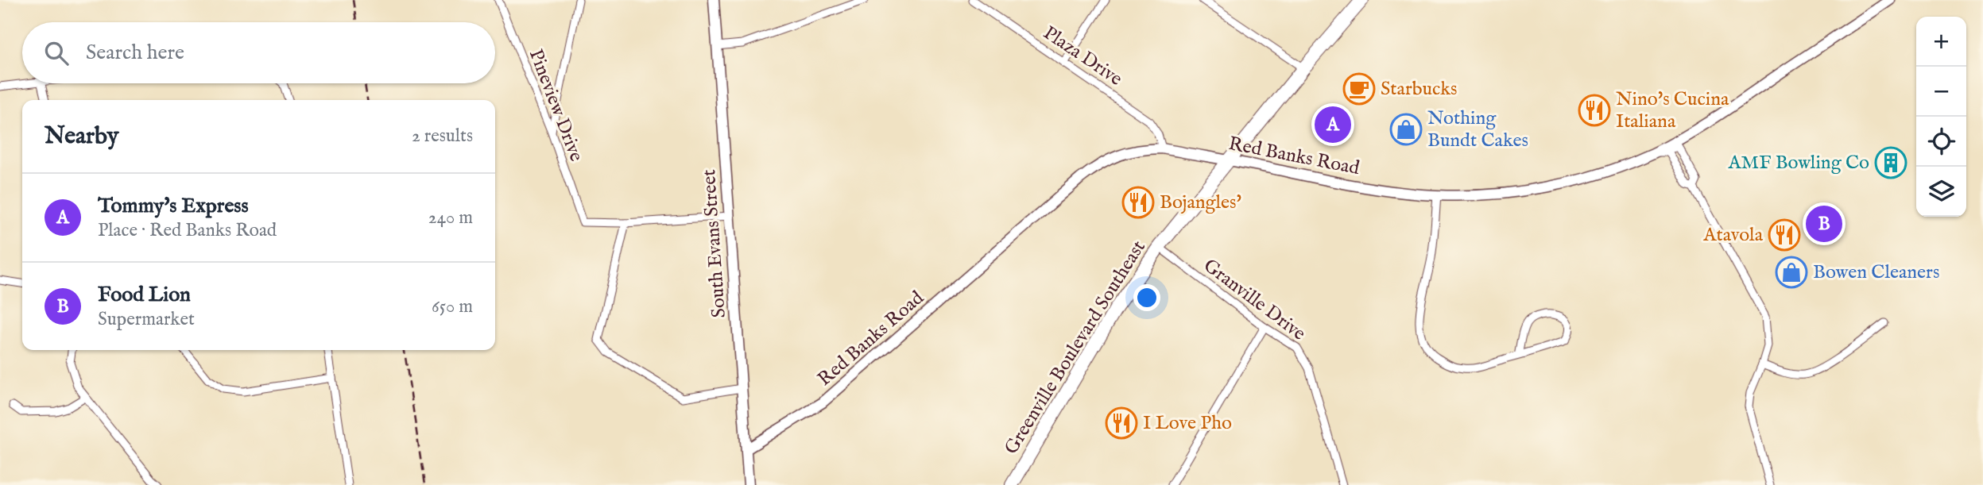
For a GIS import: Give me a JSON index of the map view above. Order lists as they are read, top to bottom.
{
  "streets": {
    "highway": ["Greenville Boulevard Southeast"],
    "street": [
      "Plaza Drive",
      "Pineview Drive",
      "Red Banks Road",
      "South Evans Street",
      "Granville Drive"
    ]
  },
  "crossings": [
    ["Plaza Drive", "Red Banks Road"],
    ["Red Banks Road", "South Evans Street"],
    ["Red Banks Road", "Greenville Boulevard Southeast"],
    ["Granville Drive", "Greenville Boulevard Southeast"]
  ],
  "places": {
    "cafe": ["Starbucks"],
    "restaurant": [
      "Nino's Cucina Italiana",
      "Bojangles'",
      "Atavola",
      "I Love Pho"
    ],
    "shop": ["Nothing Bundt Cakes", "Bowen Cleaners"],
    "building": ["AMF Bowling Co"]
  },
  "page": {
    "map_buttons": ["+", "−"],
    "search": "Search here",
    "heading": ["Nearby", "2 results"],
    "pins": ["A", "B"],
    "list": [
      {
        "mark": "A",
        "name": "Tommy's Express",
        "note": "Place · Red Banks Road",
        "value": "240 m"
      },
      {
        "mark": "B",
        "name": "Food Lion",
        "note": "Supermarket",
        "value": "650 m"
      }
    ]
  }
}
